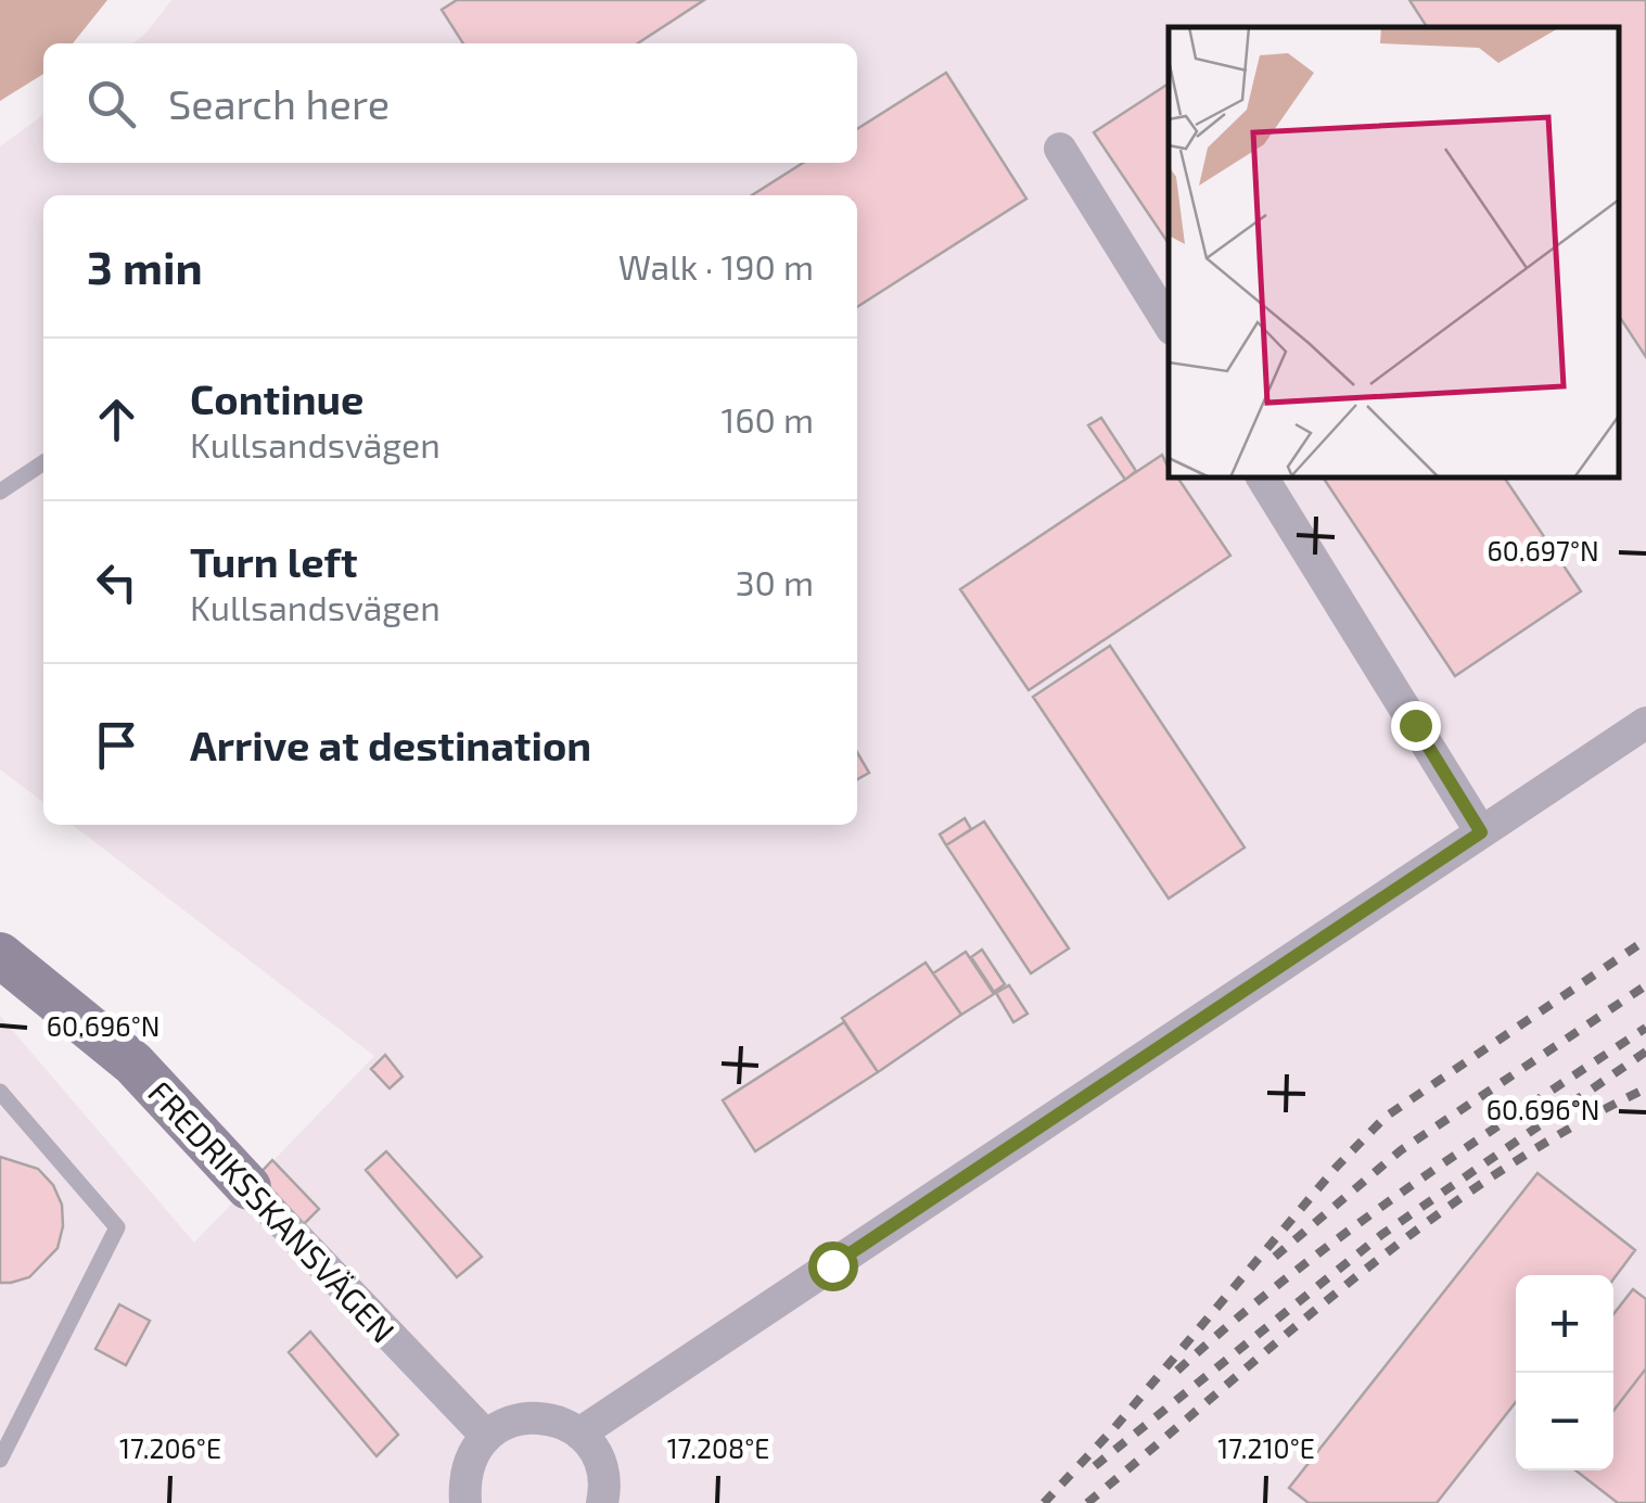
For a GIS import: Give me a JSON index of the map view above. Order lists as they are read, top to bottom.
{
  "streets": {
    "main road": ["FREDRIKSSKANSVÄGEN"]
  },
  "page": {
    "search": "Search here",
    "heading": ["3 min", "Walk · 190 m"],
    "list": [
      ["Continue", "Kullsandsvägen", "160 m"],
      ["Turn left", "Kullsandsvägen", "30 m"],
      "Arrive at destination"
    ],
    "map_buttons": ["+", "−"]
  },
  "coordinates": [
    "60.697°N",
    "60.696°N",
    "17.206°E",
    "17.208°E",
    "17.210°E"
  ]
}
